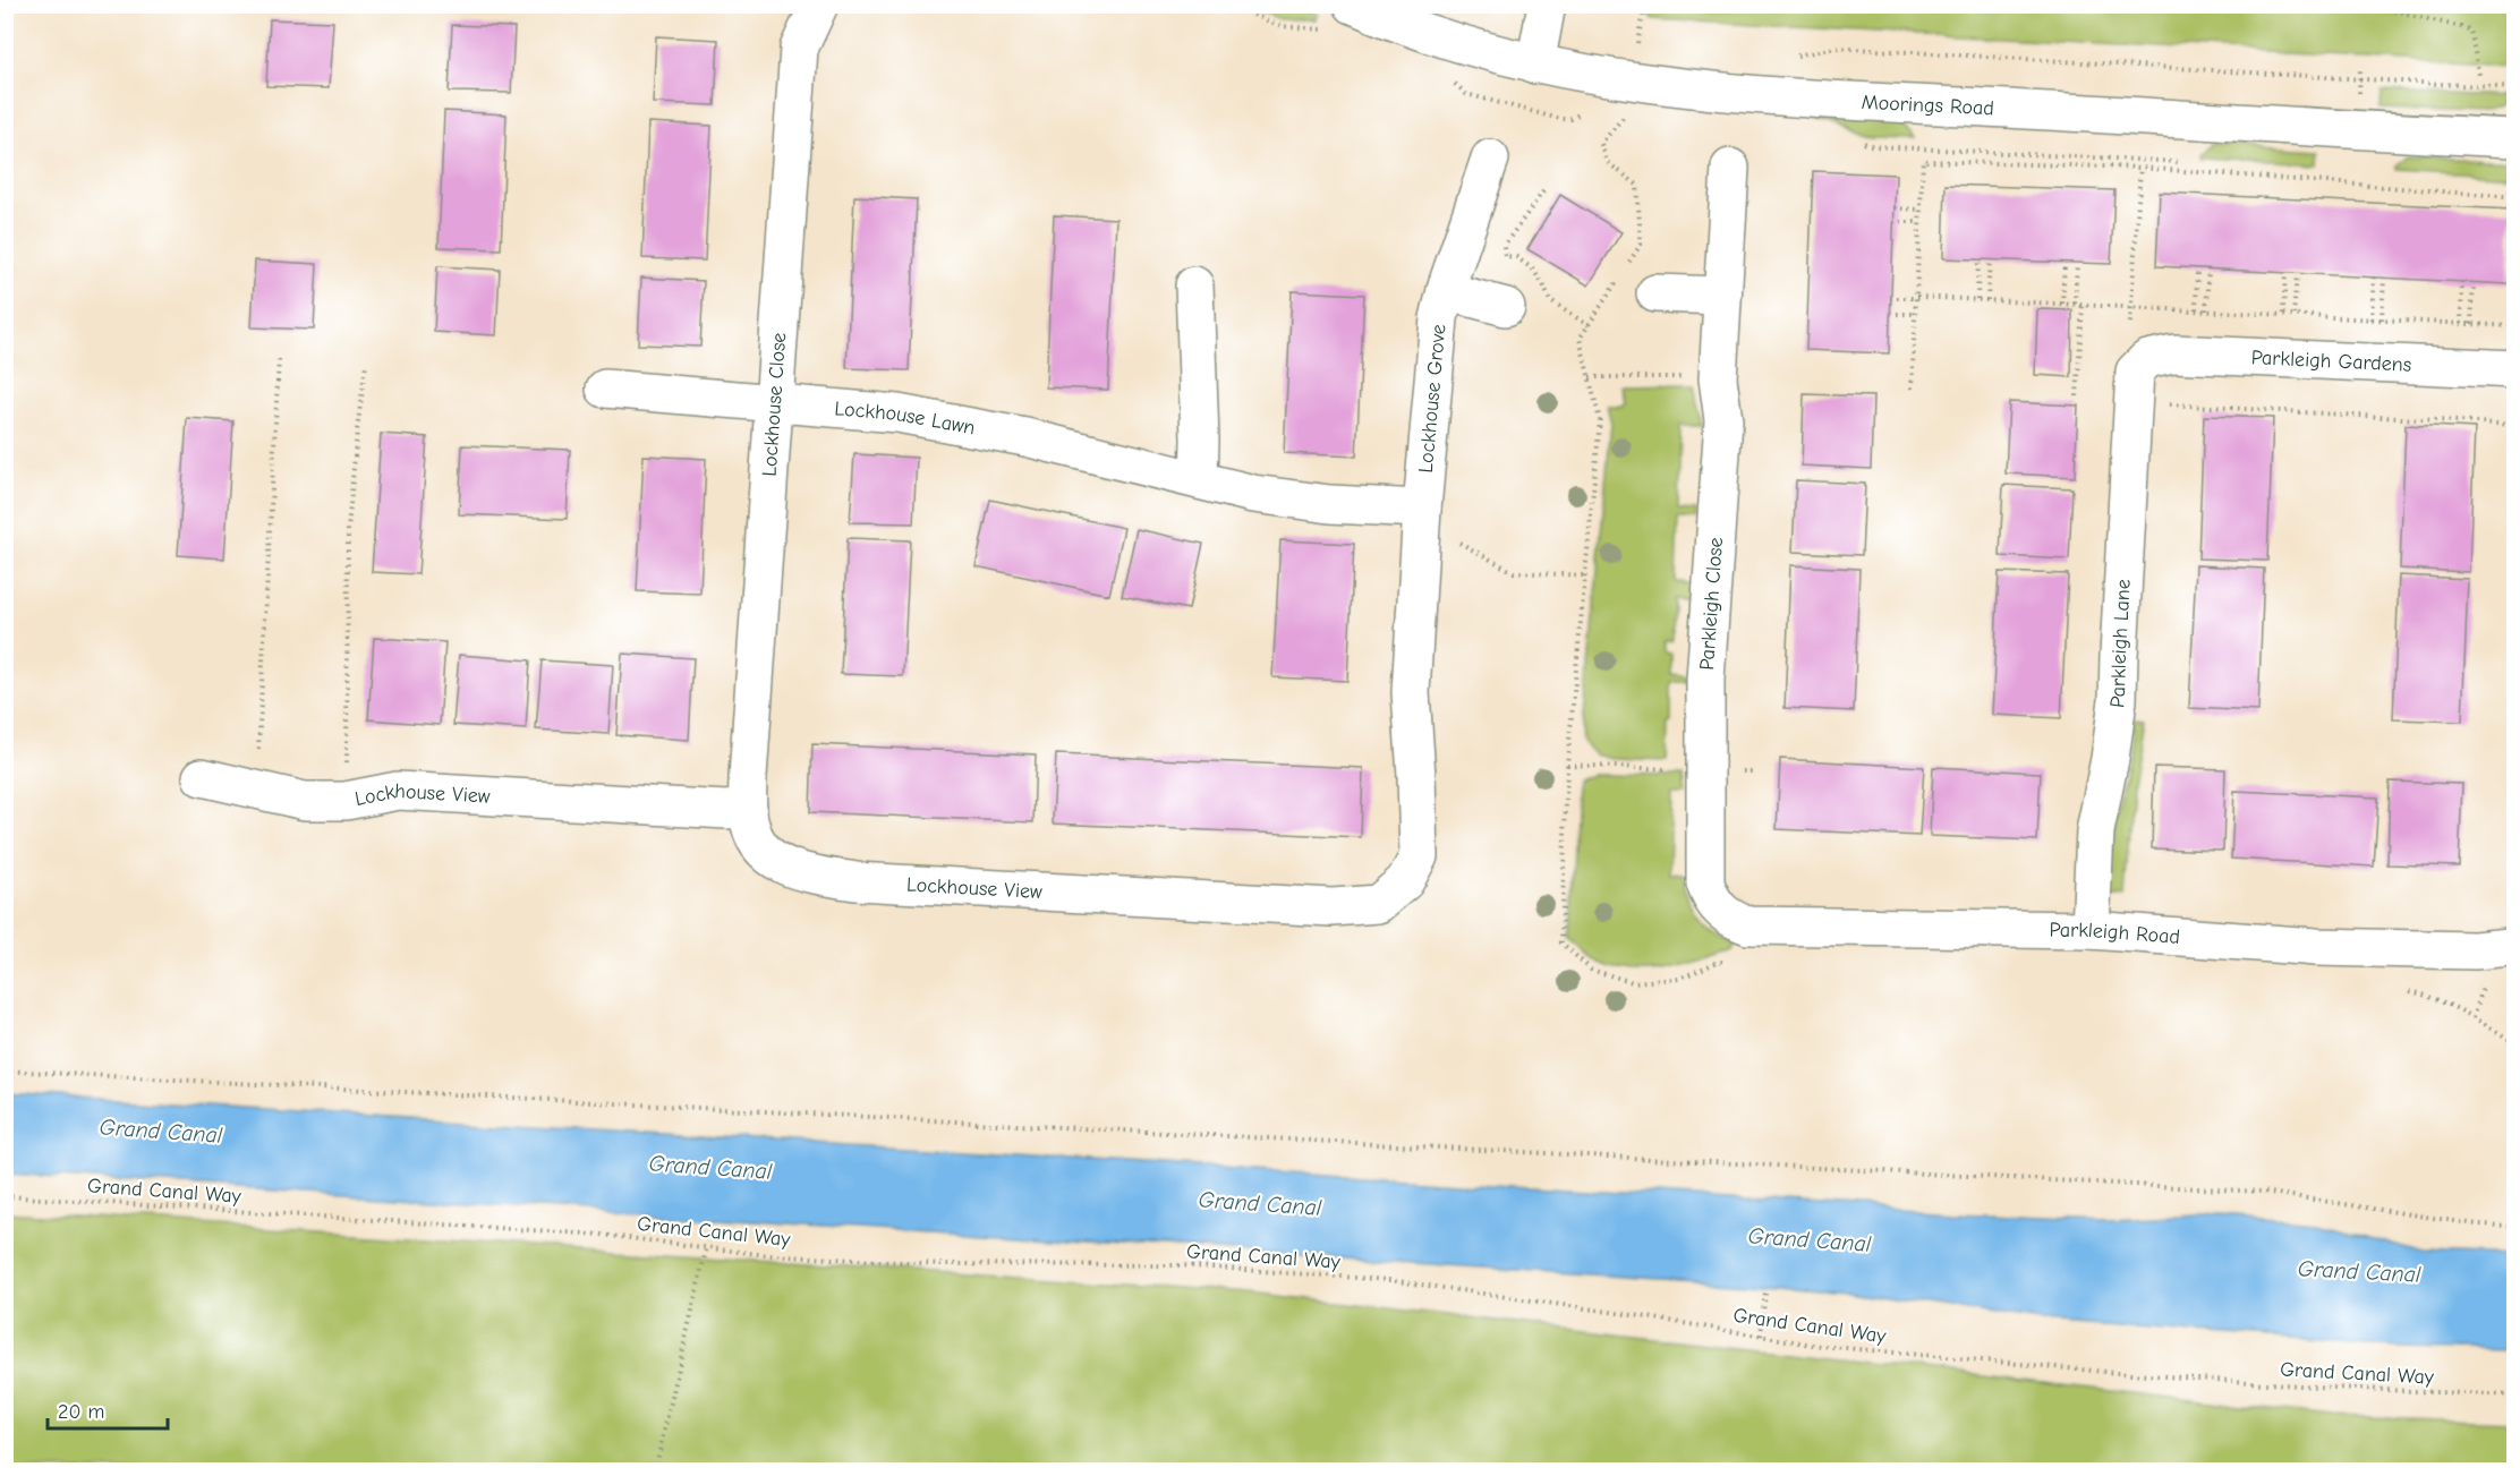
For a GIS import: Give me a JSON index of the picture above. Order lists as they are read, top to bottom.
{
  "streets": {
    "street": [
      "Moorings Road",
      "Parkleigh Gardens",
      "Lockhouse Grove",
      "Lockhouse Close",
      "Lockhouse Lawn",
      "Parkleigh Close",
      "Parkleigh Lane",
      "Lockhouse View",
      "Parkleigh Road"
    ],
    "path": ["Grand Canal Way"]
  },
  "crossings": [
    ["Parkleigh Gardens", "Parkleigh Lane"],
    ["Lockhouse Grove", "Lockhouse Lawn"],
    ["Lockhouse Grove", "Lockhouse View"],
    ["Lockhouse Close", "Lockhouse Lawn"],
    ["Lockhouse Close", "Lockhouse View"],
    ["Lockhouse Lawn", "Lockhouse View"],
    ["Parkleigh Close", "Parkleigh Road"],
    ["Parkleigh Lane", "Parkleigh Road"]
  ],
  "water": ["Grand Canal"],
  "scale_bar": "20 m"
}
